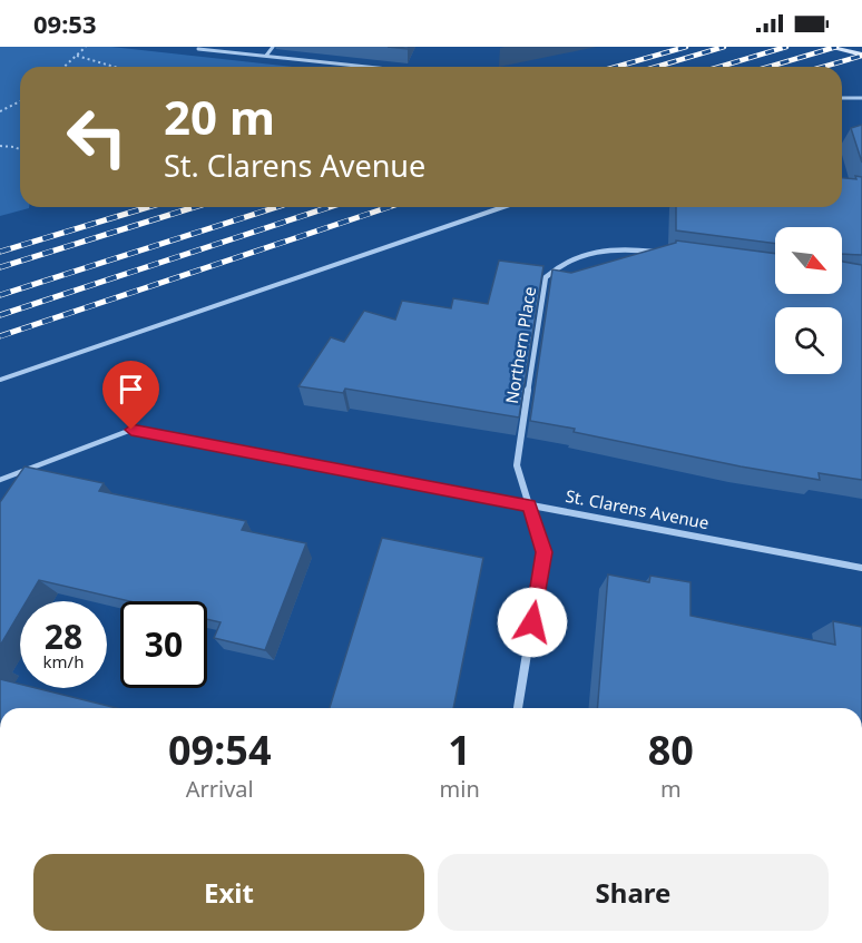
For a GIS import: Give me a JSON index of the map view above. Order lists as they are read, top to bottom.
{
  "streets": {
    "street": ["Northern Place", "St. Clarens Avenue"]
  },
  "crossings": [
    ["Northern Place", "St. Clarens Avenue"]
  ],
  "north": "bottom right",
  "page": {
    "status": "09:53",
    "turn": ["20 m", "St. Clarens Avenue"],
    "speed": "28 km/h",
    "limit": "30",
    "eta": [
      "09:54",
      "Arrival",
      "1",
      "min",
      "80",
      "m"
    ],
    "buttons": ["Exit", "Share"]
  }
}
